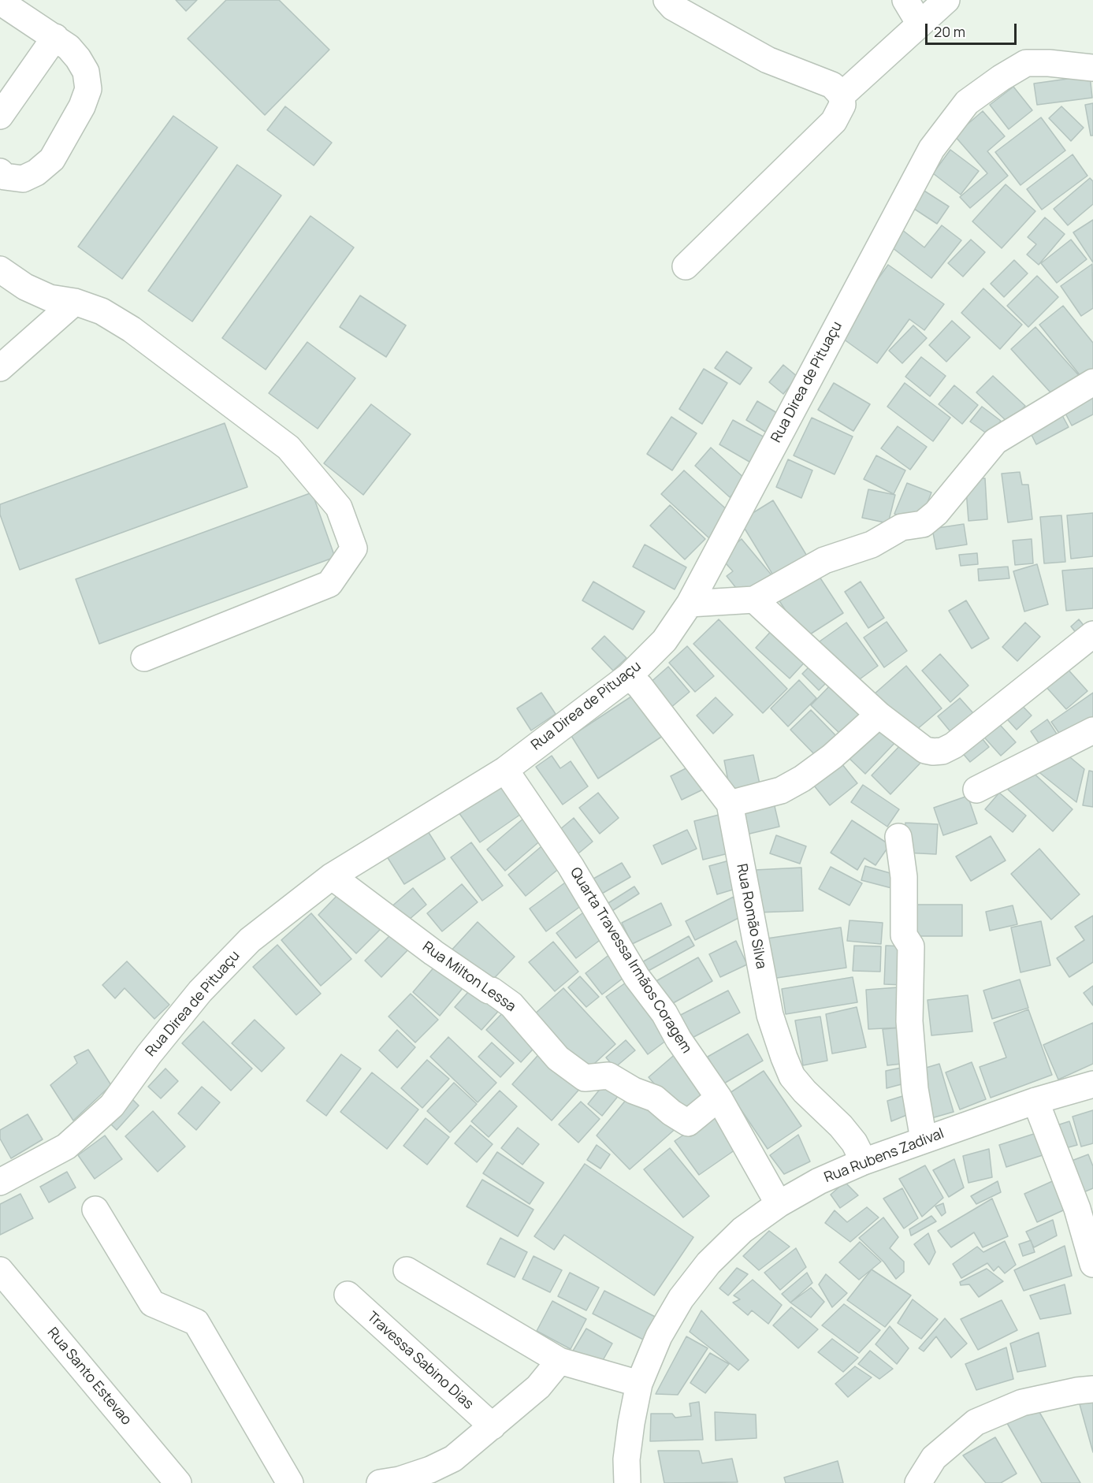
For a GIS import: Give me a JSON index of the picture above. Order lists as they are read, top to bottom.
{
  "streets": {
    "street": [
      "Rua Direa de Pituaçu",
      "Rua Romão Silva",
      "Quarta Travessa Irmãos Coragem",
      "Rua Milton Lessa",
      "Rua Rubens Zadival",
      "Travessa Sabino Dias",
      "Rua Santo Estevao"
    ]
  },
  "crossings": [
    ["Rua Direa de Pituaçu", "Rua Romão Silva"],
    ["Rua Direa de Pituaçu", "Quarta Travessa Irmãos Coragem"],
    ["Rua Direa de Pituaçu", "Rua Milton Lessa"],
    ["Rua Romão Silva", "Rua Rubens Zadival"],
    ["Quarta Travessa Irmãos Coragem", "Rua Milton Lessa"],
    ["Quarta Travessa Irmãos Coragem", "Rua Rubens Zadival"]
  ],
  "scale_bar": "20 m"
}
